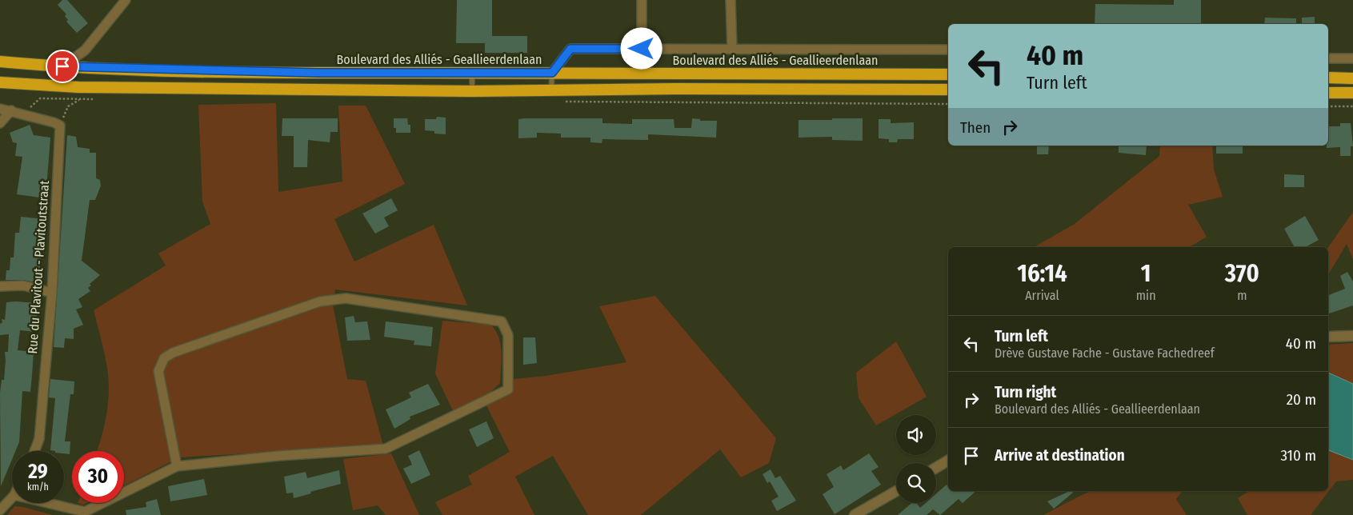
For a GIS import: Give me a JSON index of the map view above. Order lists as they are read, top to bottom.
{
  "streets": {
    "highway": ["Boulevard des Alliés - Geallieerdenlaan"],
    "street": ["Rue du Plavitout - Plavitoutstraat"]
  },
  "page": {
    "turn": ["40 m", "Turn left"],
    "then": "Then",
    "eta": [
      "16:14",
      "Arrival",
      "1",
      "min",
      "370",
      "m"
    ],
    "list": [
      {
        "name": "Turn left",
        "note": "Drève Gustave Fache - Gustave Fachedreef",
        "value": "40 m"
      },
      {
        "name": "Turn right",
        "note": "Boulevard des Alliés - Geallieerdenlaan",
        "value": "20 m"
      },
      {
        "name": "Arrive at destination",
        "value": "310 m"
      }
    ],
    "speed": "29 km/h",
    "limit": "30"
  }
}
